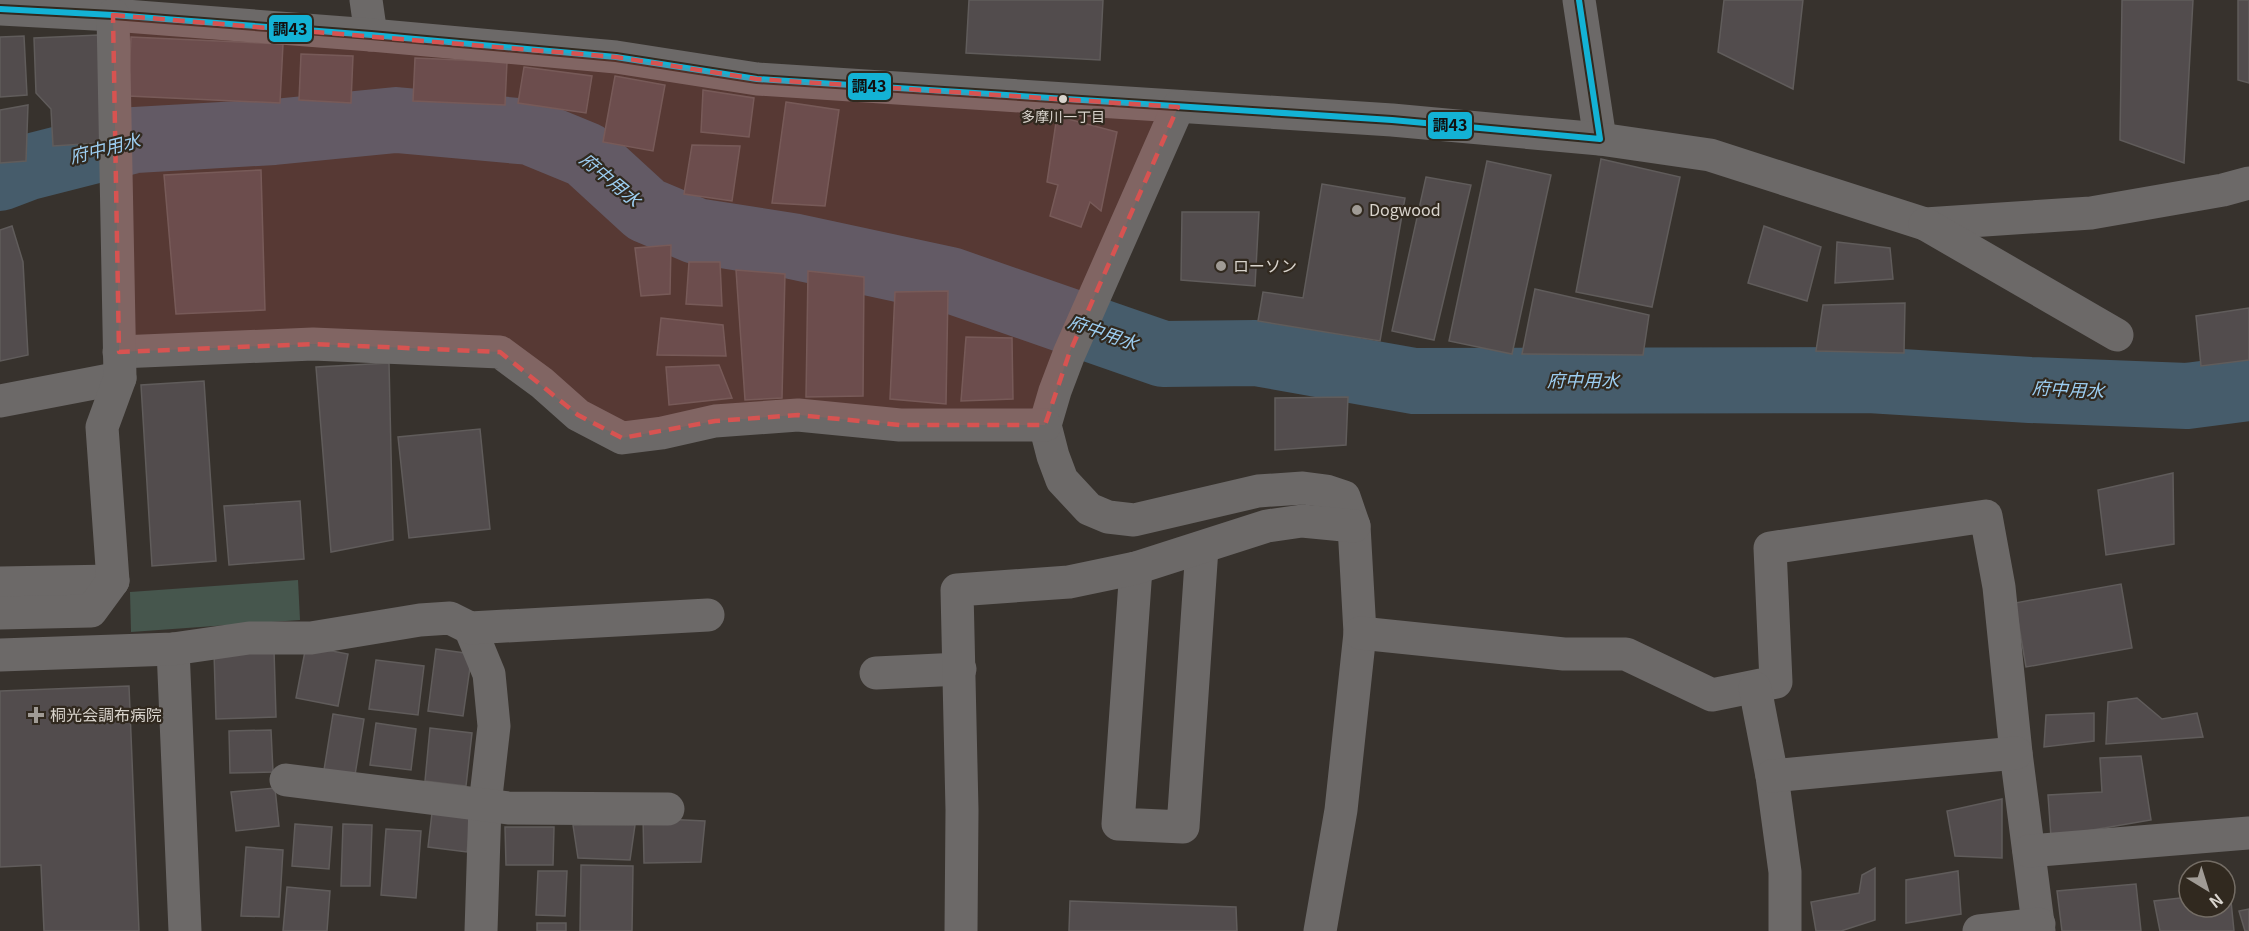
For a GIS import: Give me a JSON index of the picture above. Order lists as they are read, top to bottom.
{
  "water": ["府中用水"],
  "places": {
    "other": ["多摩川一丁目", "Dogwood", "ローソン"],
    "health": ["桐光会調布病院"]
  },
  "lines": ["transit line 調43"],
  "north": "bottom right"
}
